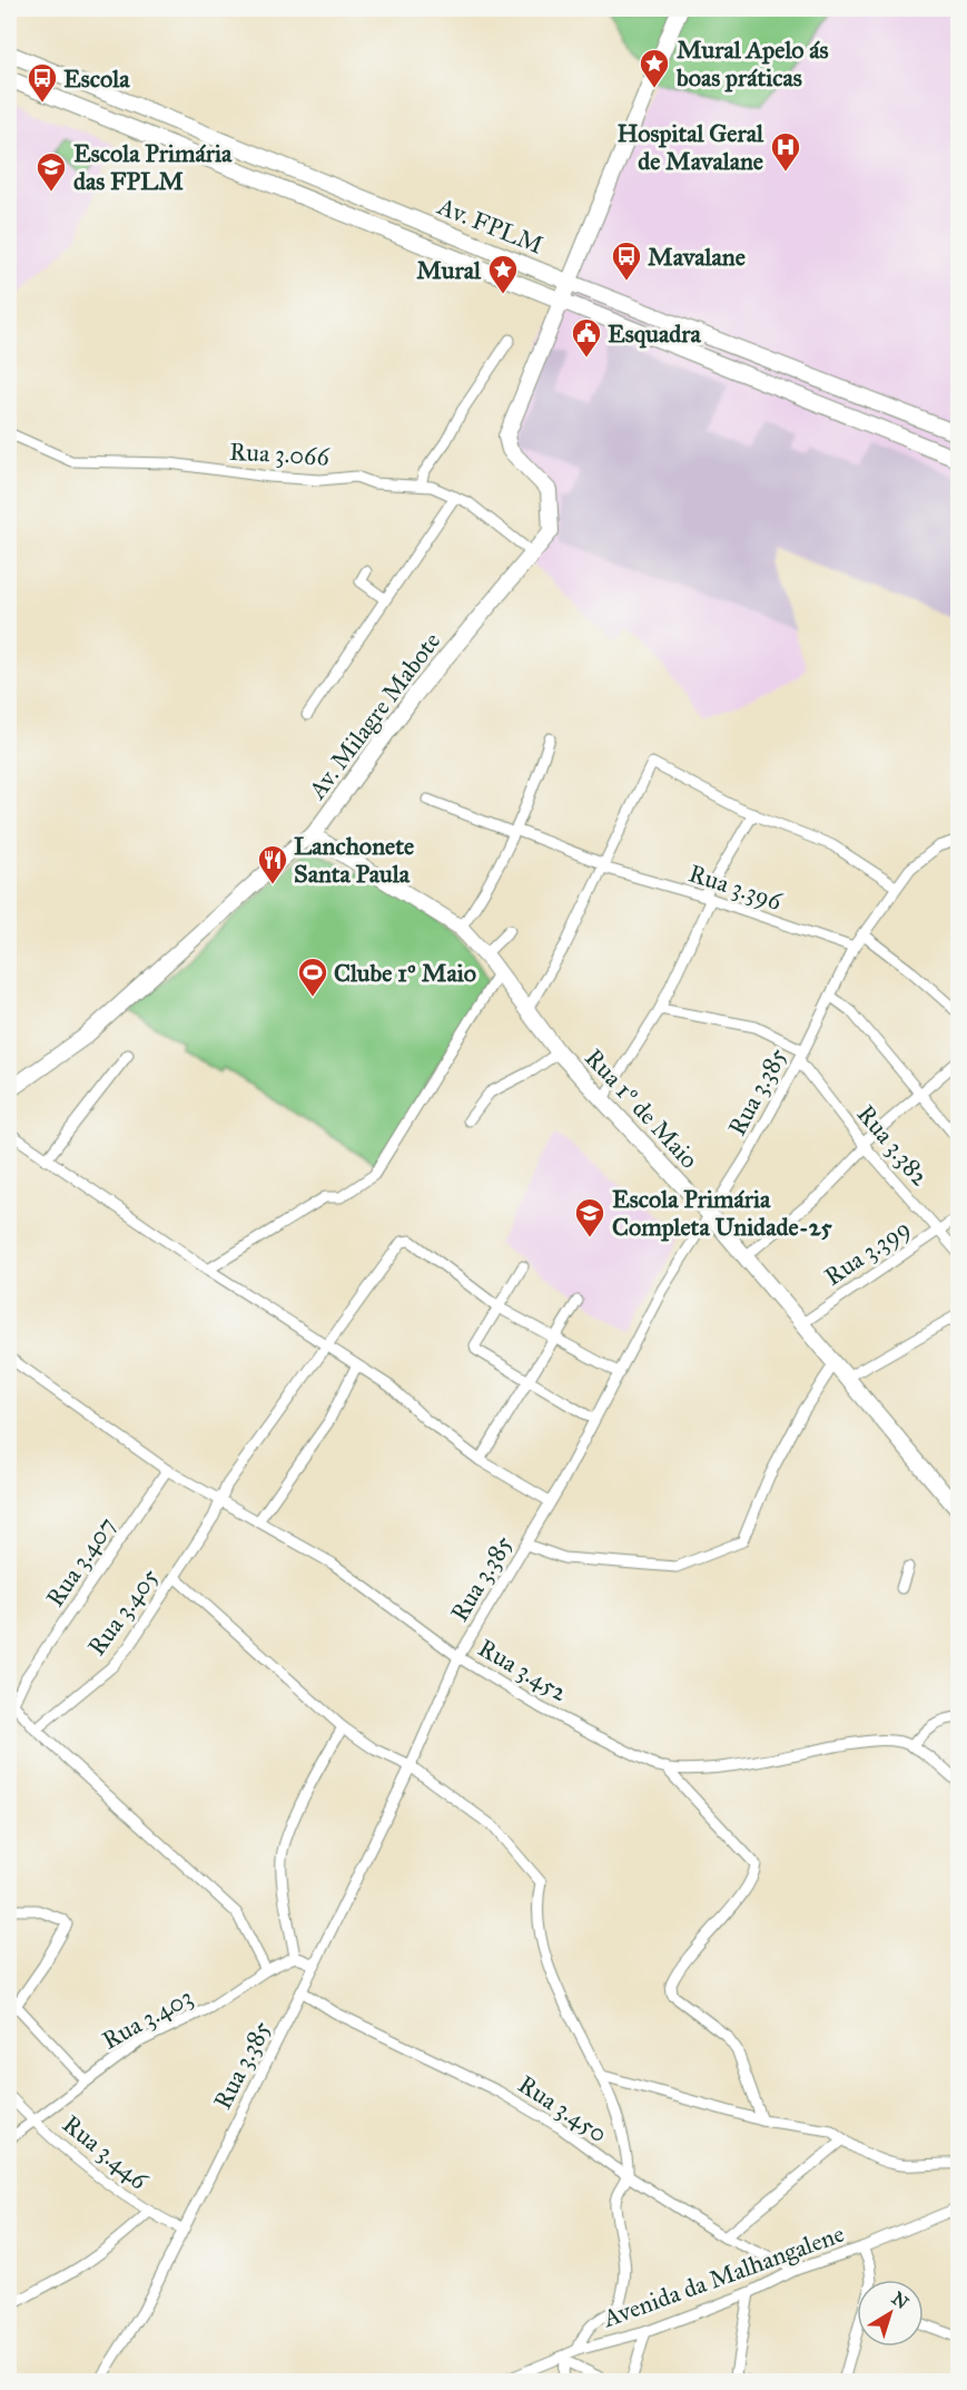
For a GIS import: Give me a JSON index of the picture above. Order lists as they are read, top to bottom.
{
  "streets": {
    "street": [
      "Av. FPLM",
      "Rua 3.066",
      "Av. Milagre Mabote",
      "Rua 3.396",
      "Rua 3.385",
      "Rua 1º de Maio",
      "Rua 3.382",
      "Rua 3.399",
      "Rua 3.407",
      "Rua 3.405",
      "Rua 3.452",
      "Rua 3.403",
      "Rua 3.450",
      "Rua 3.446",
      "Avenida da Malhangalene"
    ]
  },
  "crossings": [
    ["Av. FPLM", "Av. Milagre Mabote"],
    ["Rua 3.066", "Av. Milagre Mabote"],
    ["Av. Milagre Mabote", "Rua 1º de Maio"],
    ["Rua 3.396", "Rua 3.385"],
    ["Rua 3.385", "Rua 1º de Maio"],
    ["Rua 3.385", "Rua 3.382"],
    ["Rua 3.385", "Rua 3.452"],
    ["Rua 3.385", "Rua 3.450"],
    ["Rua 3.385", "Rua 3.446"],
    ["Rua 1º de Maio", "Rua 3.399"],
    ["Rua 3.382", "Rua 3.399"],
    ["Rua 3.407", "Rua 3.452"],
    ["Rua 3.405", "Rua 3.452"],
    ["Rua 3.403", "Rua 3.446"],
    ["Rua 3.450", "Avenida da Malhangalene"]
  ],
  "places": {
    "place": ["Mural Apelo ás boas práticas", "Mural"],
    "bus stop": ["Escola", "Mavalane"],
    "hospital": ["Hospital Geral de Mavalane"],
    "school or university": ["Escola Primária das FPLM", "Escola Primária Completa Unidade-25"],
    "public building": ["Esquadra"],
    "restaurant": ["Lanchonete Santa Paula"],
    "sports": ["Clube 1º Maio"]
  },
  "north": "top right"
}
